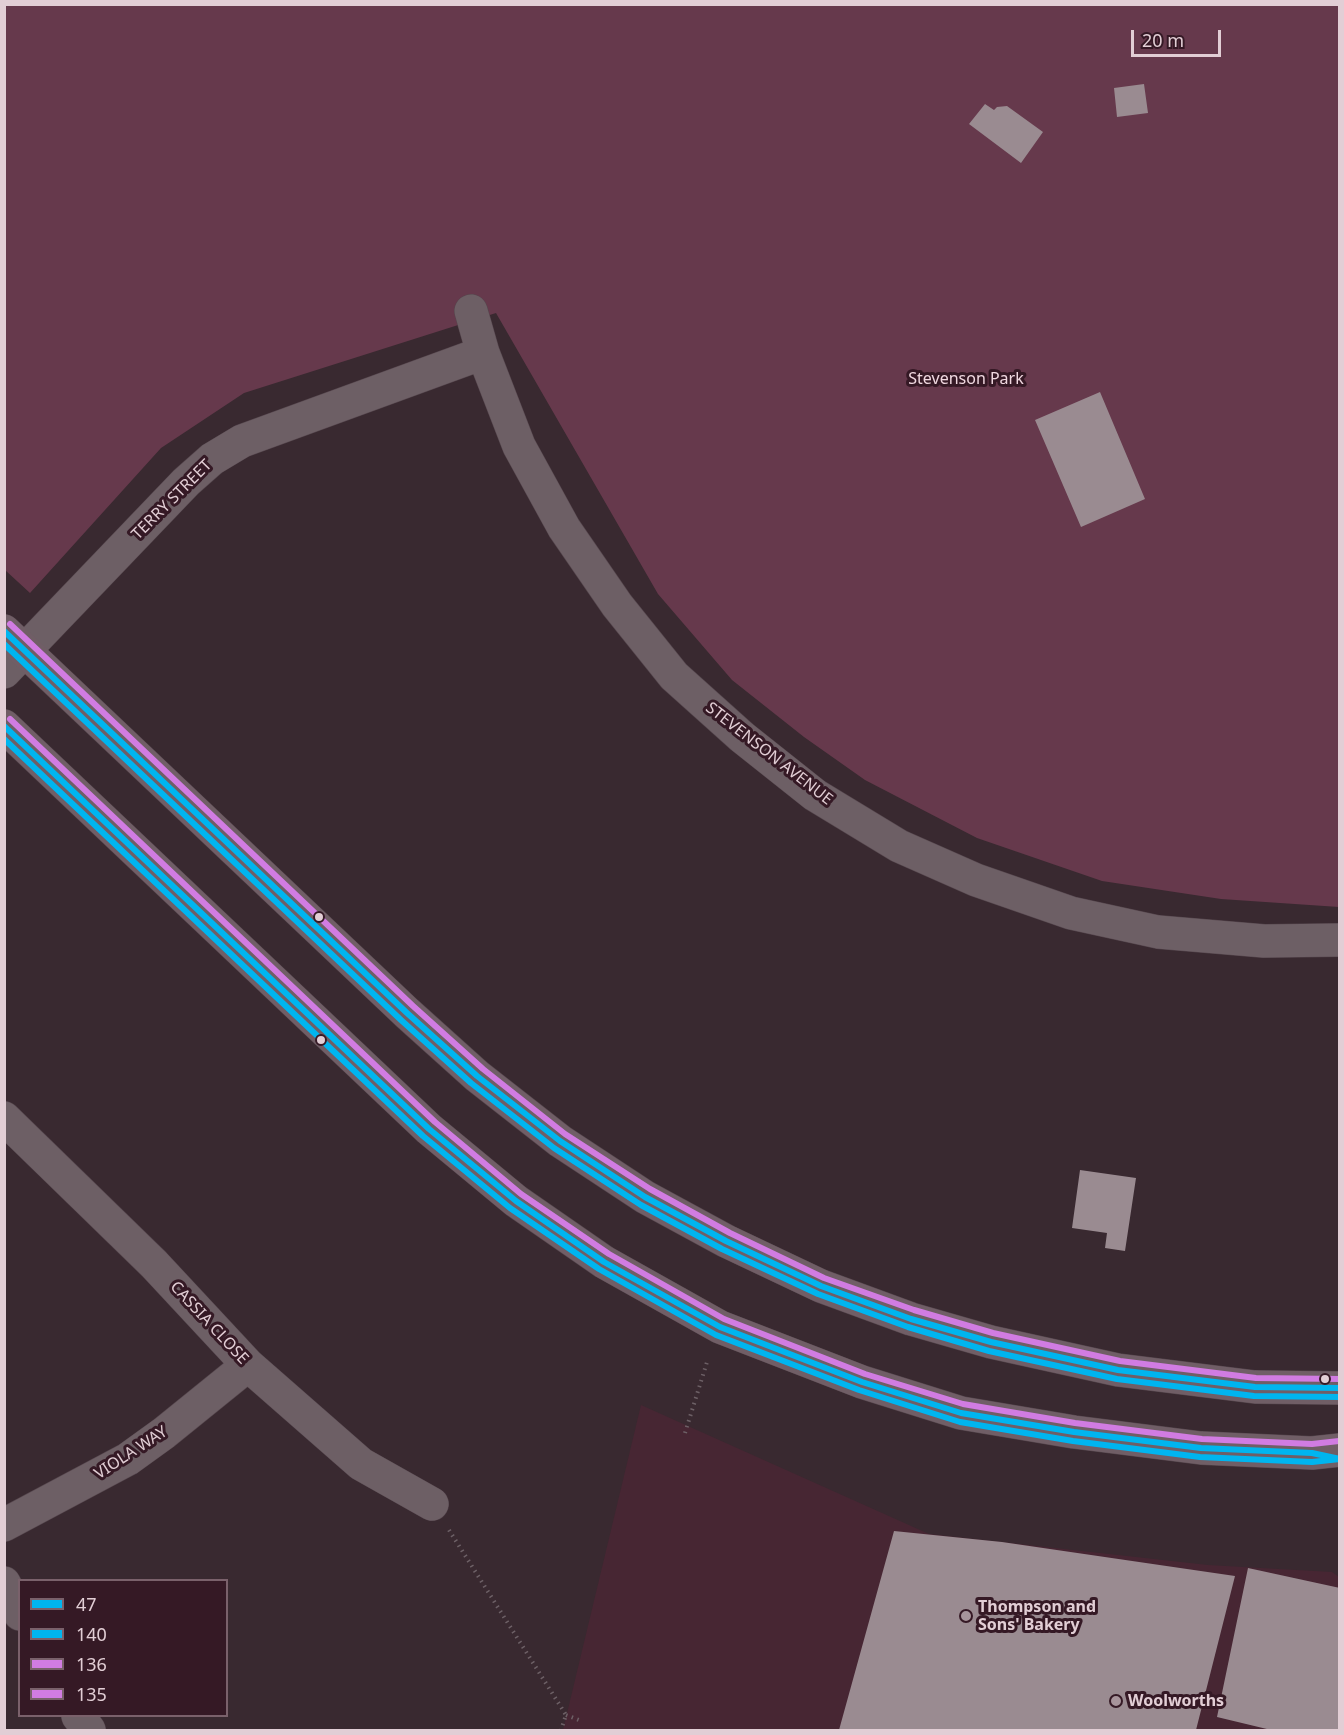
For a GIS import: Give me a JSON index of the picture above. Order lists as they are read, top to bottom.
{
  "streets": {
    "street": [
      "TERRY STREET",
      "STEVENSON AVENUE",
      "CASSIA CLOSE",
      "VIOLA WAY"
    ]
  },
  "crossings": [
    ["TERRY STREET", "STEVENSON AVENUE"],
    ["CASSIA CLOSE", "VIOLA WAY"]
  ],
  "parks": ["Stevenson Park"],
  "places": ["Thompson and Sons' Bakery", "Woolworths"],
  "lines": [
    "transit line 136",
    "transit line 47",
    "transit line 140",
    "transit line 135"
  ],
  "legend": [
    "47",
    "140",
    "136",
    "135"
  ],
  "scale_bar": "20 m"
}
